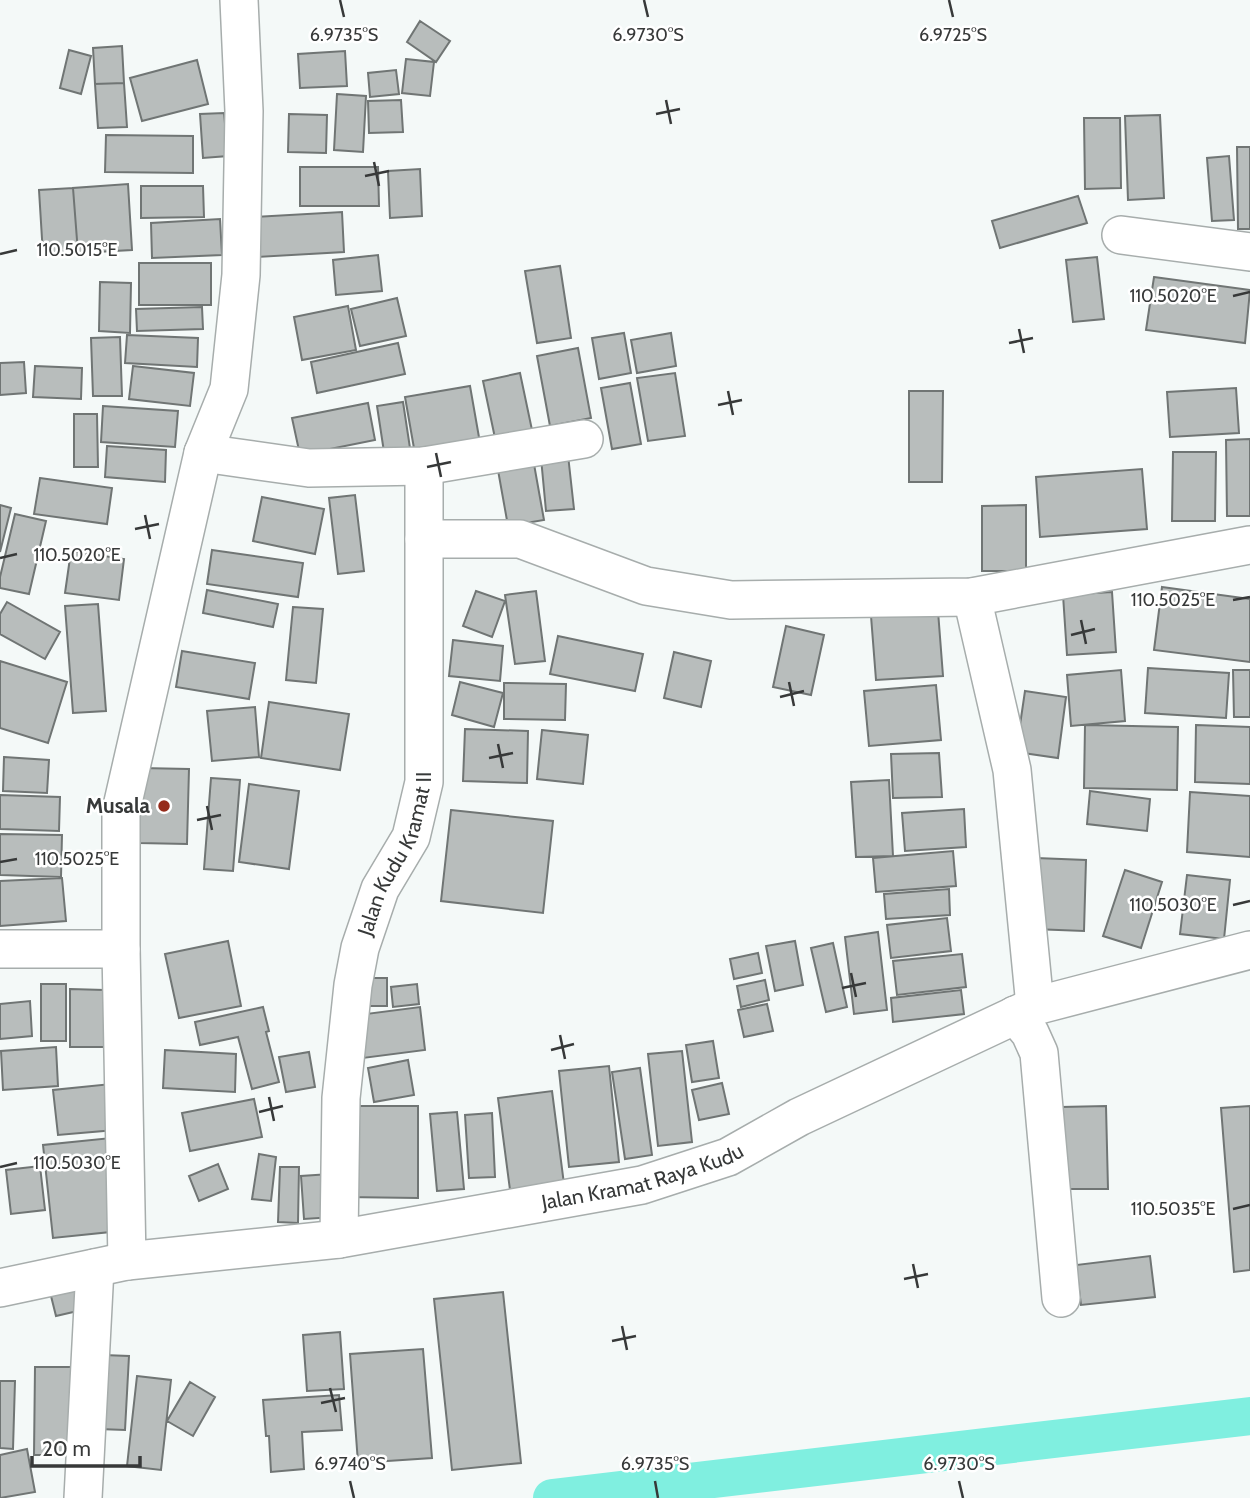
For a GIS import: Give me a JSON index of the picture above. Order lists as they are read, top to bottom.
{
  "streets": {
    "street": ["Jalan Kudu Kramat II", "Jalan Kramat Raya Kudu"]
  },
  "crossings": [
    ["Jalan Kudu Kramat II", "Jalan Kramat Raya Kudu"]
  ],
  "places": ["Musala"],
  "scale_bar": "20 m",
  "coordinates": [
    "6.9735°S",
    "6.9730°S",
    "6.9725°S",
    "110.5015°E",
    "110.5020°E",
    "110.5025°E",
    "110.5030°E",
    "110.5035°E",
    "6.9740°S"
  ]
}
